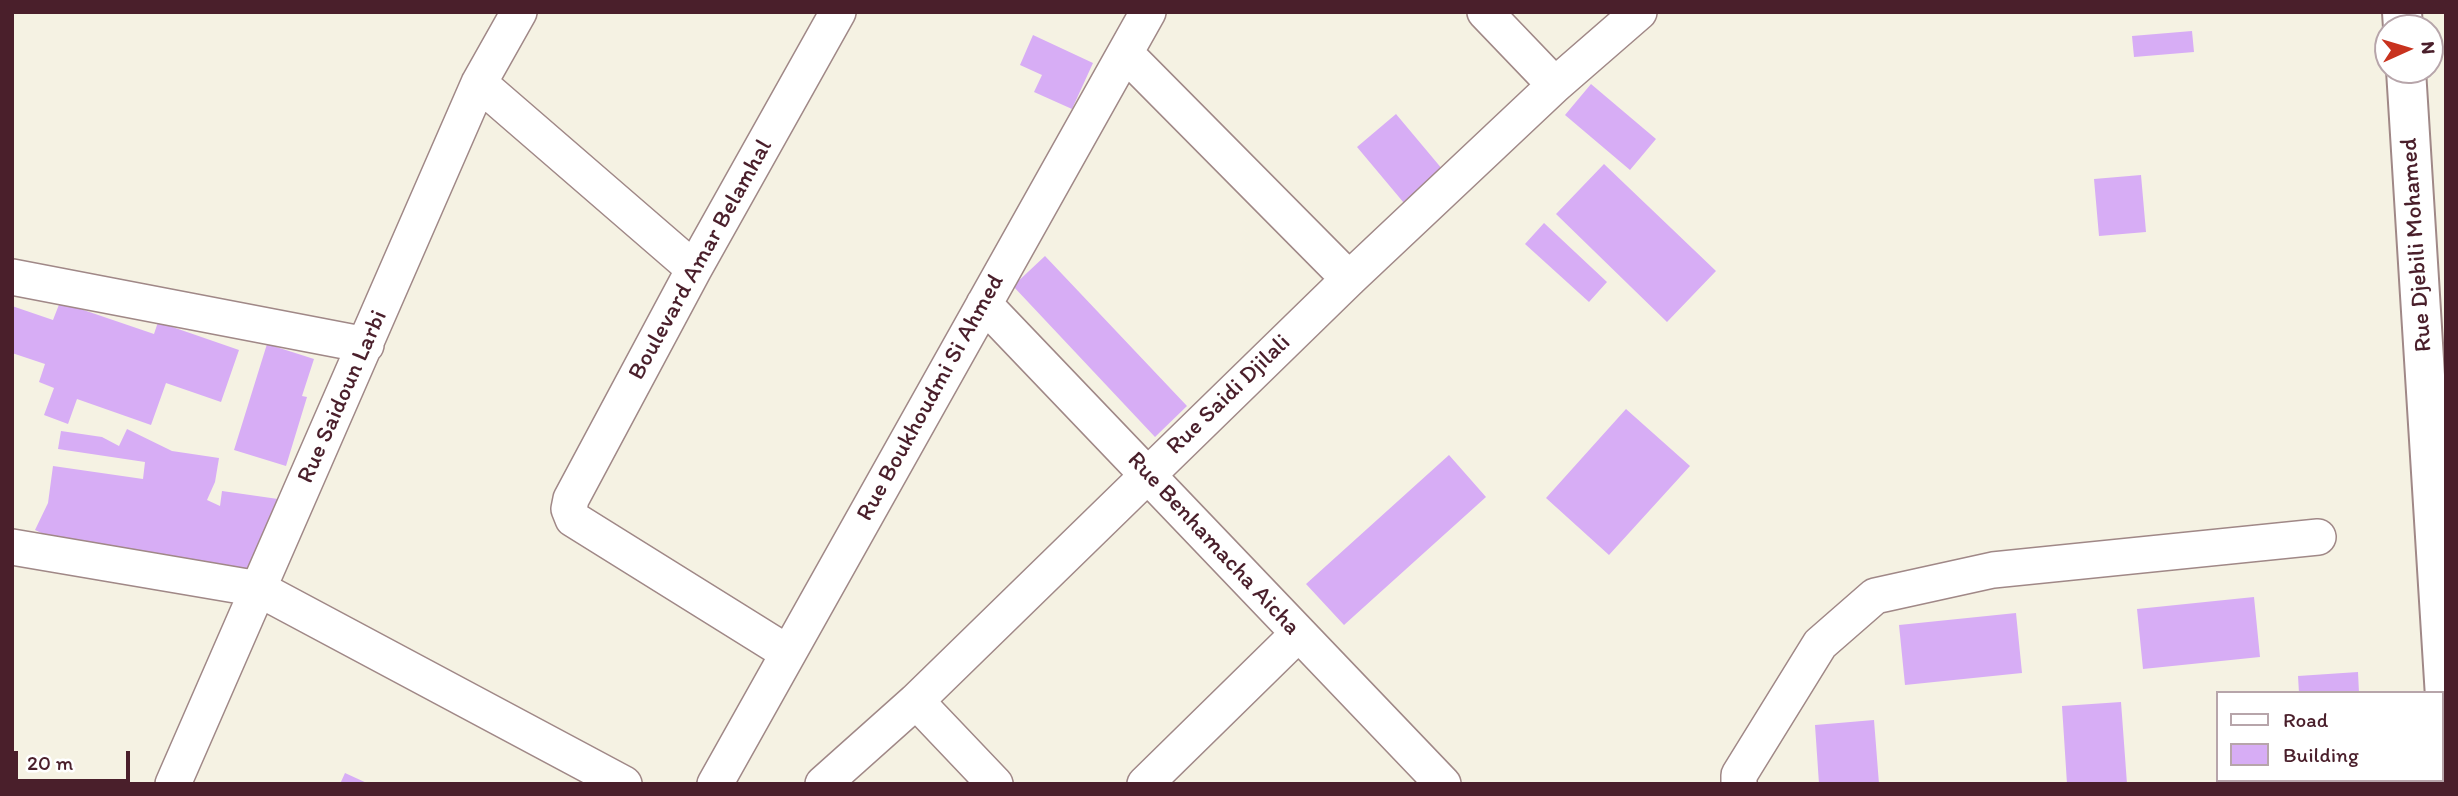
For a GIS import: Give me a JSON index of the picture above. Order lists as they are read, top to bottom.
{
  "streets": {
    "main road": ["Rue Djebili Mohamed"],
    "street": [
      "Boulevard Amar Belamhal",
      "Rue Saidi Djilali",
      "Rue Saidoun Larbi",
      "Rue Boukhoudmi Si Ahmed",
      "Rue Benhamacha Aicha"
    ]
  },
  "crossings": [
    ["Boulevard Amar Belamhal", "Rue Boukhoudmi Si Ahmed"],
    ["Rue Saidi Djilali", "Rue Benhamacha Aicha"],
    ["Rue Boukhoudmi Si Ahmed", "Rue Benhamacha Aicha"]
  ],
  "legend": ["Road", "Building"],
  "scale_bar": "20 m",
  "north": "right"
}
